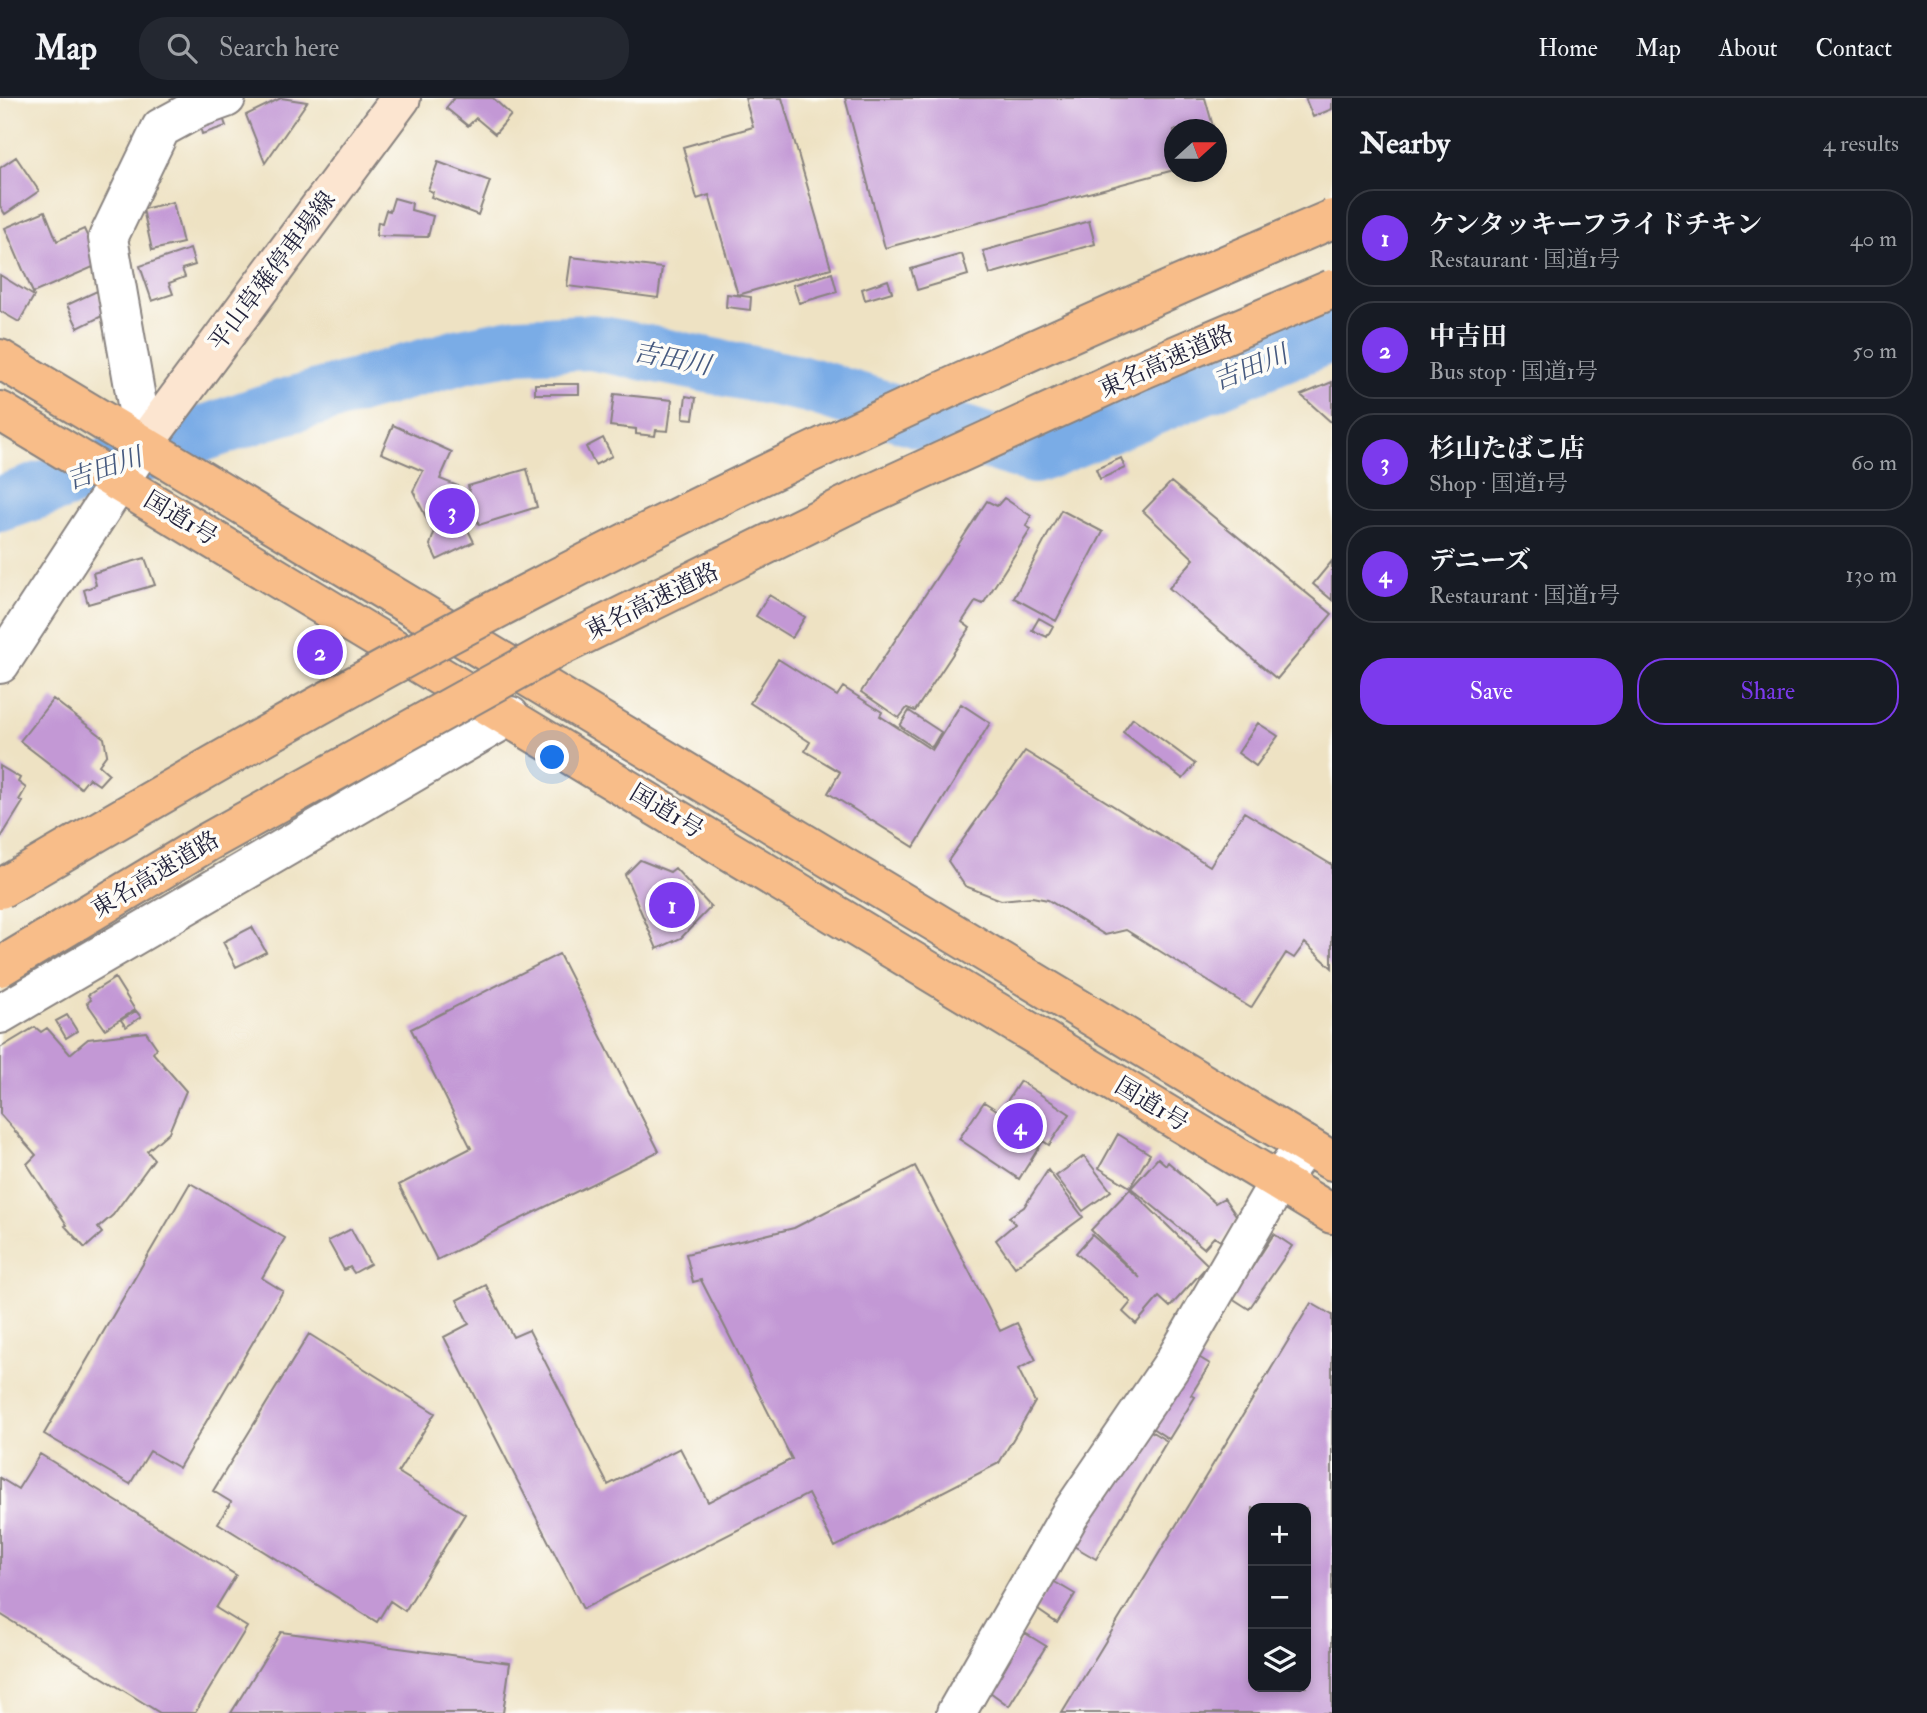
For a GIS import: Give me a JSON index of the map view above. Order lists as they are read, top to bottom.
{
  "streets": {
    "highway": ["東名高速道路", "国道1号"],
    "main road": ["平山草薙停車場線"]
  },
  "crossings": [
    ["平山草薙停車場線", "国道1号"]
  ],
  "water": ["吉田川"],
  "north": "right",
  "page": {
    "header": "Map",
    "search": "Search here",
    "nav": [
      "Home",
      "Map",
      "About",
      "Contact"
    ],
    "heading": ["Nearby", "4 results"],
    "list": [
      {
        "mark": "1",
        "name": "ケンタッキーフライドチキン",
        "note": "Restaurant · 国道1号",
        "value": "40 m"
      },
      {
        "mark": "2",
        "name": "中吉田",
        "note": "Bus stop · 国道1号",
        "value": "50 m"
      },
      {
        "mark": "3",
        "name": "杉山たばこ店",
        "note": "Shop · 国道1号",
        "value": "60 m"
      },
      {
        "mark": "4",
        "name": "デニーズ",
        "note": "Restaurant · 国道1号",
        "value": "130 m"
      }
    ],
    "pins": [
      "3",
      "2",
      "1",
      "4"
    ],
    "buttons": ["Save", "Share"],
    "map_buttons": ["+", "−"]
  }
}
